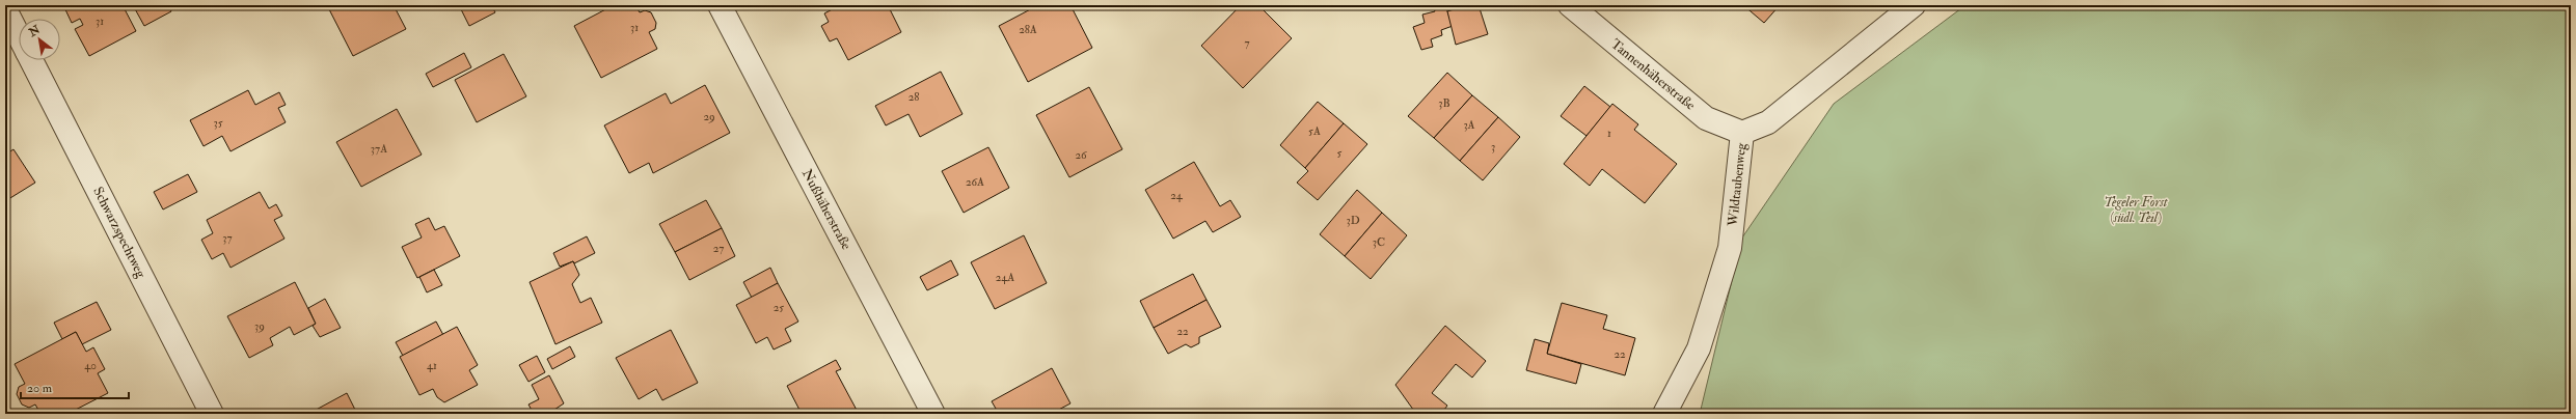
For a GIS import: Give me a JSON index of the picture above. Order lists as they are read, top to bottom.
{
  "streets": {
    "street": [
      "Tannenhäherstraße",
      "Wildtaubenweg",
      "Nußhäherstraße",
      "Schwarzspechtweg"
    ]
  },
  "crossings": [
    ["Tannenhäherstraße", "Wildtaubenweg"]
  ],
  "parks": ["Tegeler Forst (südl. Teil)"],
  "house_numbers": [
    "31",
    "31",
    "28A",
    "7",
    "28",
    "3B",
    "29",
    "35",
    "3A",
    "5A",
    "1",
    "3",
    "37A",
    "5",
    "26",
    "26A",
    "24",
    "3D",
    "37",
    "3C",
    "27",
    "24A",
    "25",
    "39",
    "22",
    "22",
    "40",
    "41"
  ],
  "scale_bar": "20 m",
  "north": "top left"
}
